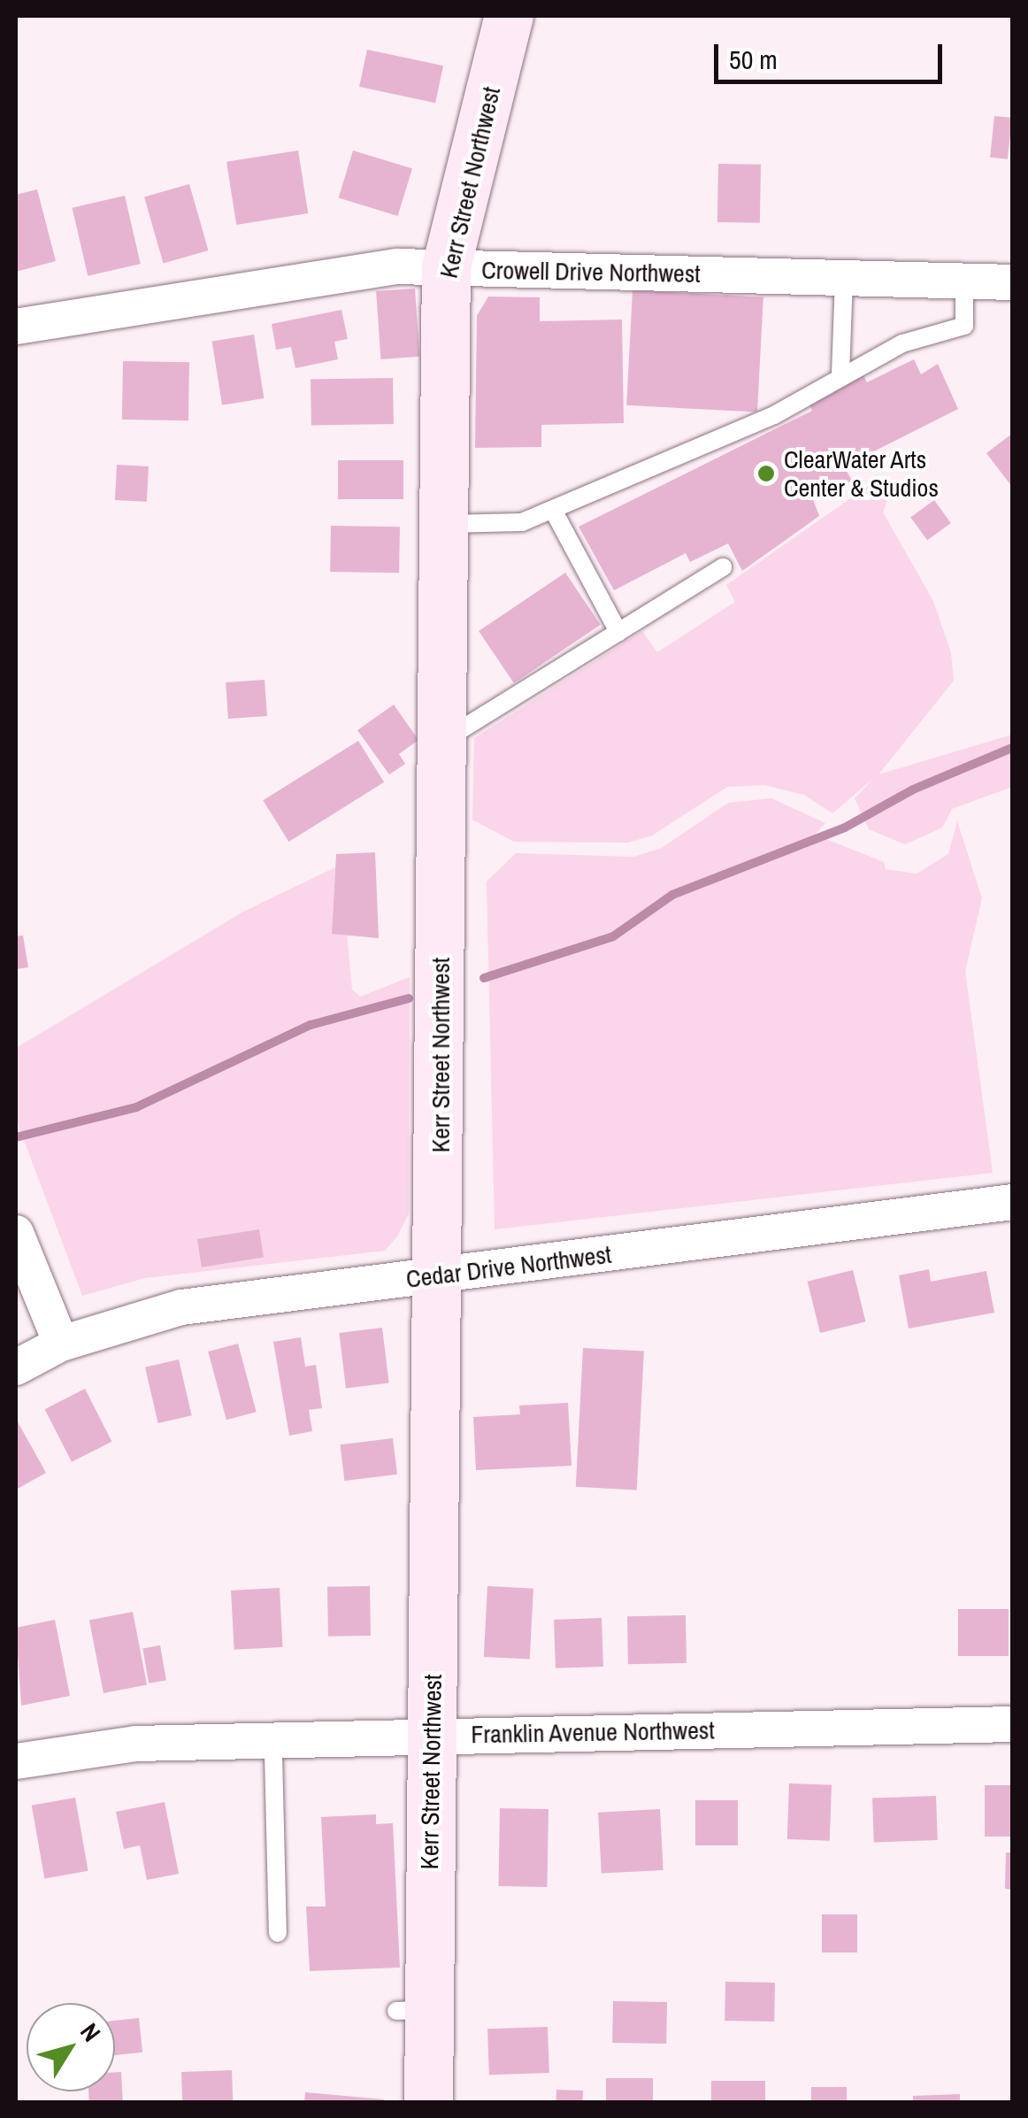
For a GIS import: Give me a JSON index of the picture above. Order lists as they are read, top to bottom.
{
  "streets": {
    "street": [
      "Kerr Street Northwest",
      "Crowell Drive Northwest",
      "Cedar Drive Northwest",
      "Franklin Avenue Northwest"
    ]
  },
  "crossings": [
    ["Kerr Street Northwest", "Crowell Drive Northwest"],
    ["Kerr Street Northwest", "Cedar Drive Northwest"],
    ["Kerr Street Northwest", "Franklin Avenue Northwest"]
  ],
  "places": ["ClearWater Arts Center & Studios"],
  "scale_bar": "50 m",
  "north": "top right"
}
